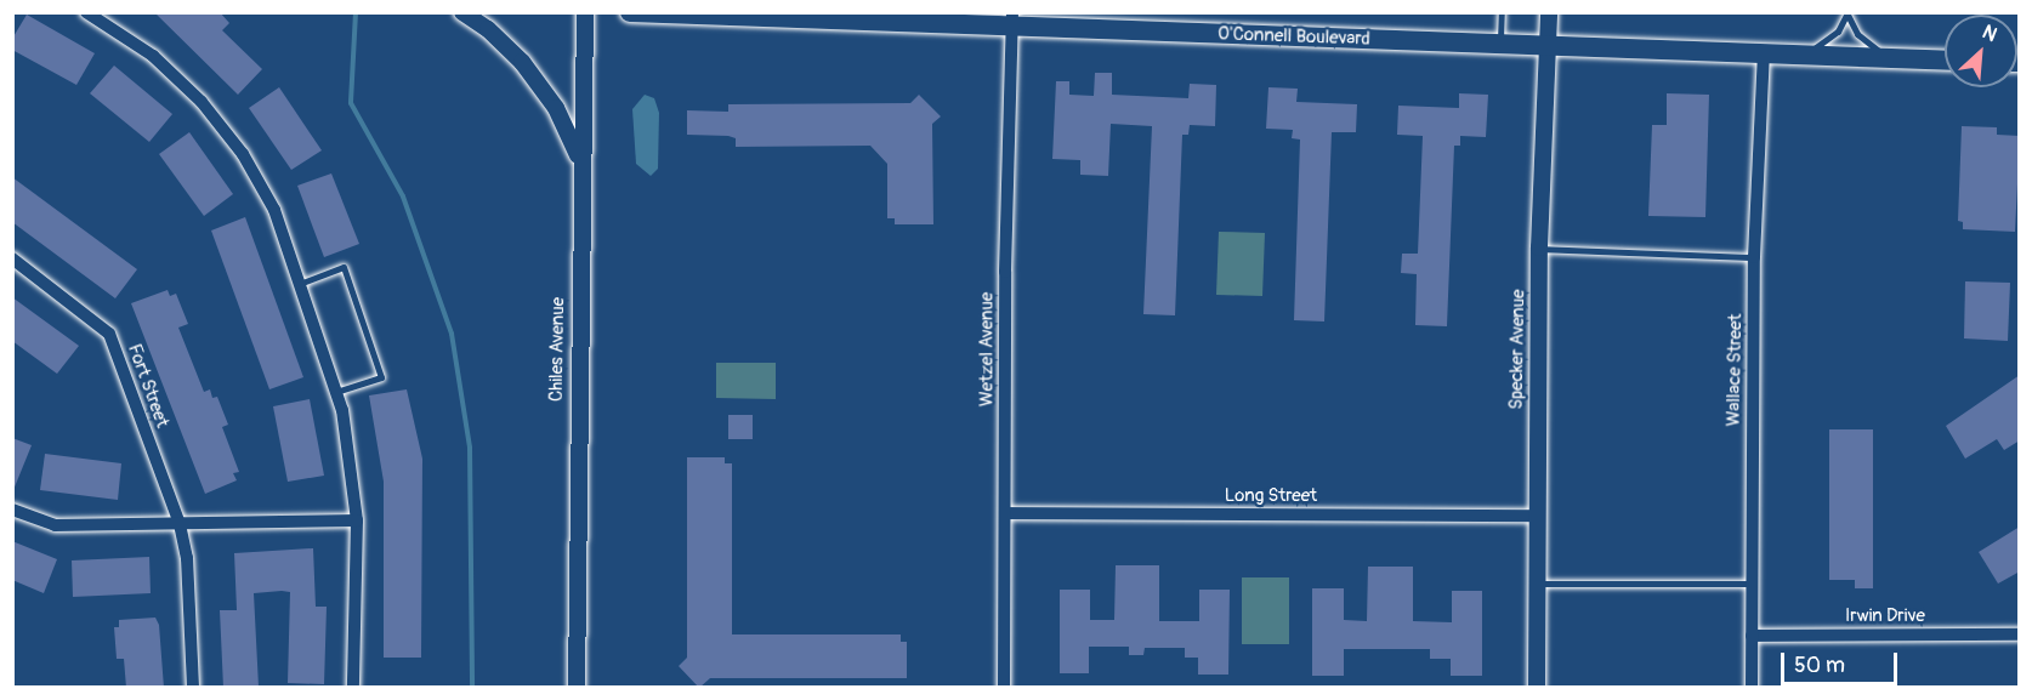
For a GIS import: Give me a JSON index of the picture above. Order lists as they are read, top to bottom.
{
  "streets": {
    "main road": ["O'Connell Boulevard"],
    "street": [
      "Chiles Avenue",
      "Wetzel Avenue",
      "Specker Avenue",
      "Wallace Street",
      "Fort Street",
      "Long Street",
      "Irwin Drive"
    ]
  },
  "crossings": [
    ["O'Connell Boulevard", "Wetzel Avenue"],
    ["O'Connell Boulevard", "Specker Avenue"],
    ["O'Connell Boulevard", "Wallace Street"],
    ["Wetzel Avenue", "Long Street"],
    ["Specker Avenue", "Long Street"],
    ["Wallace Street", "Irwin Drive"]
  ],
  "scale_bar": "50 m",
  "north": "top right"
}
